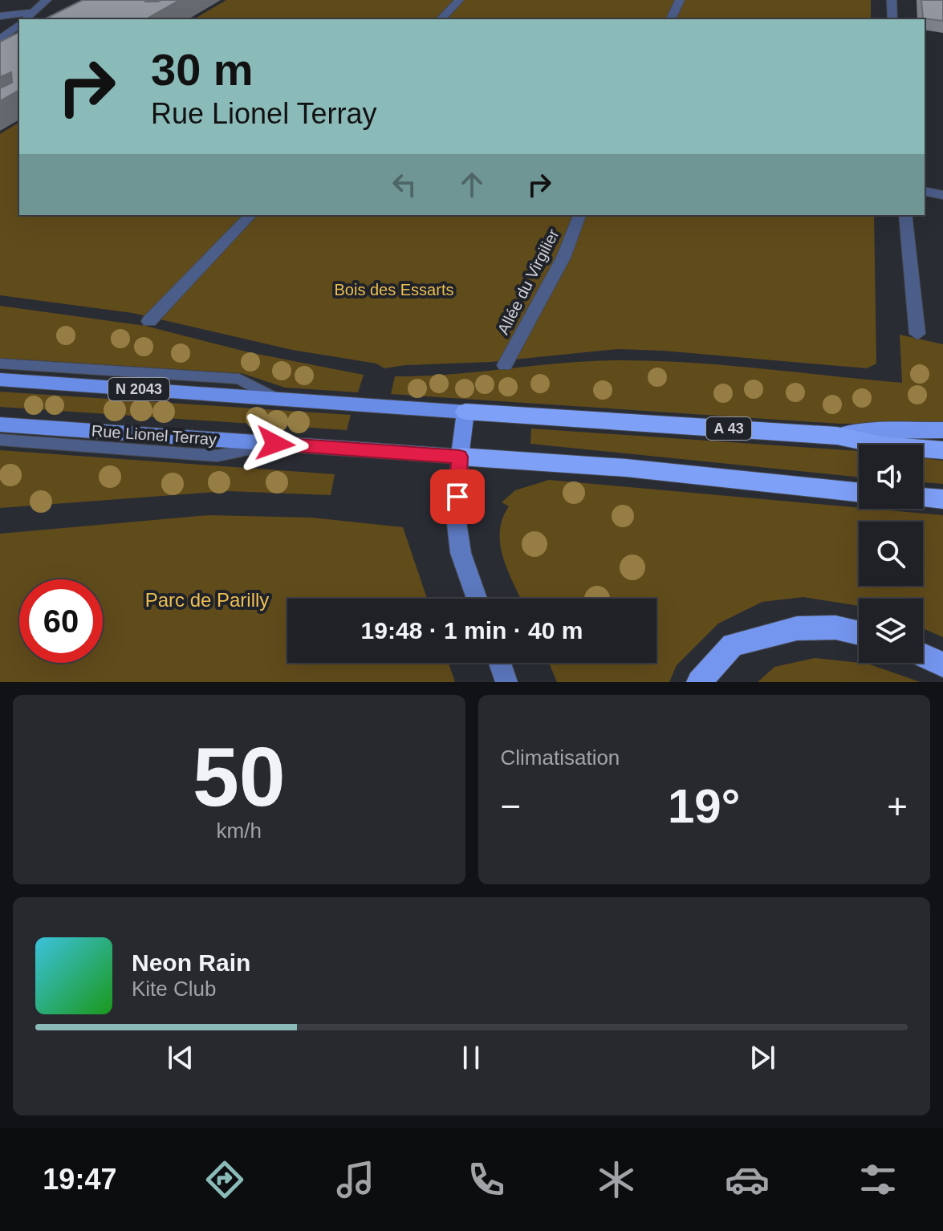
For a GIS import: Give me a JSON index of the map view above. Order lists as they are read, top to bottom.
{
  "streets": {
    "highway": ["A 43"],
    "main road": ["N 2043", "Rue Lionel Terray"],
    "street": ["Allée du Virgilier"]
  },
  "crossings": [
    ["N 2043", "A 43"]
  ],
  "parks": ["Bois des Essarts", "Parc de Parilly"],
  "page": {
    "turn": ["30 m", "Rue Lionel Terray"],
    "limit": "60",
    "trip": "19:48 · 1 min · 40 m",
    "tile": [
      ["50", "km/h"],
      "Climatisation"
    ],
    "heat": ["−", "19°", "+"],
    "song": ["Neon Rain", "Kite Club"],
    "tabs": "19:47"
  }
}
